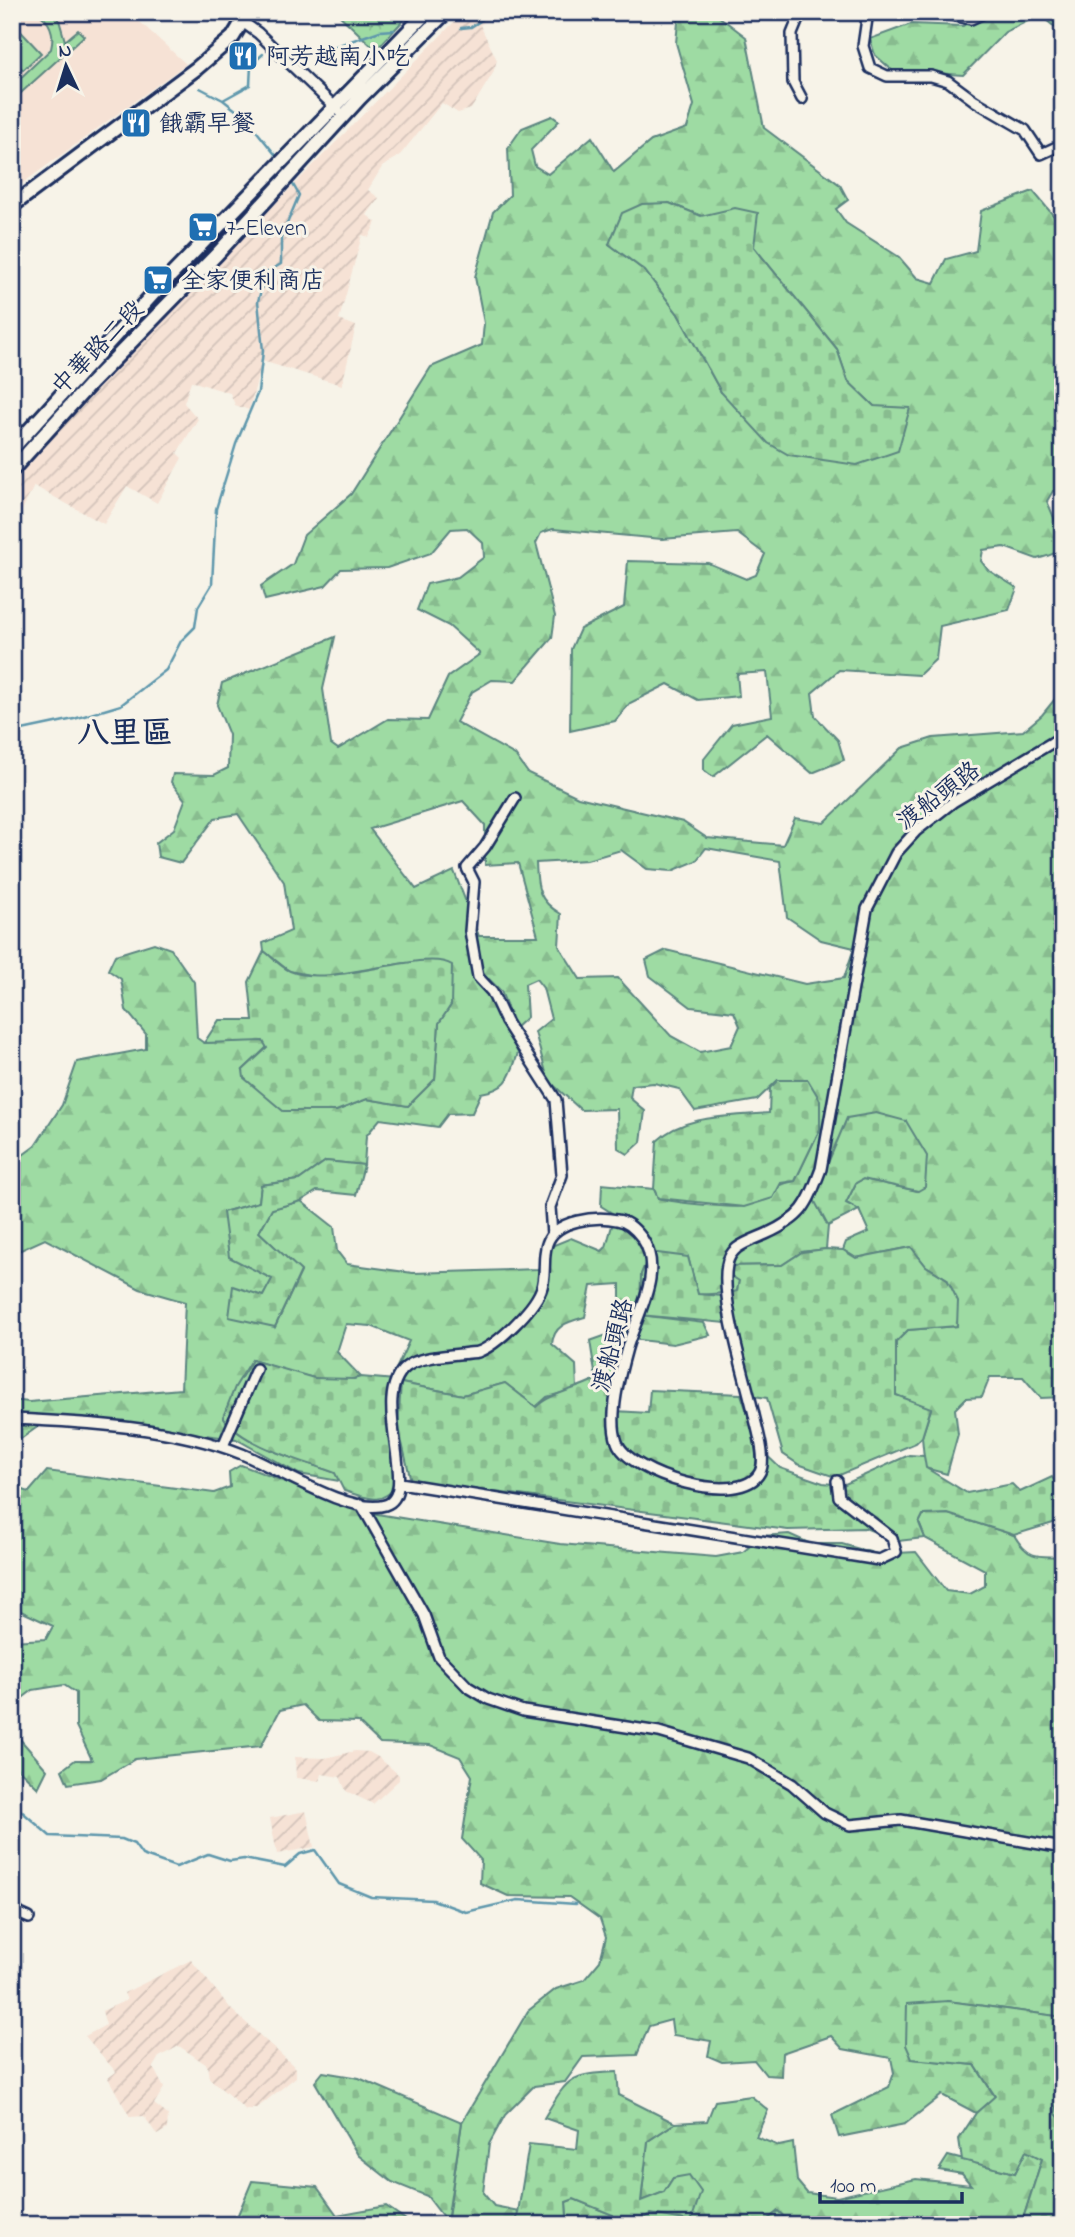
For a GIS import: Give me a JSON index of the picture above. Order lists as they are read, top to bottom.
{
  "streets": {
    "main road": ["中華路二段"],
    "street": ["渡船頭路"]
  },
  "districts": ["八里區"],
  "places": {
    "restaurant": ["阿芳越南小吃", "餓霸早餐"],
    "supermarket": ["7-Eleven", "全家便利商店"]
  },
  "scale_bar": "100 m",
  "north": "top"
}
